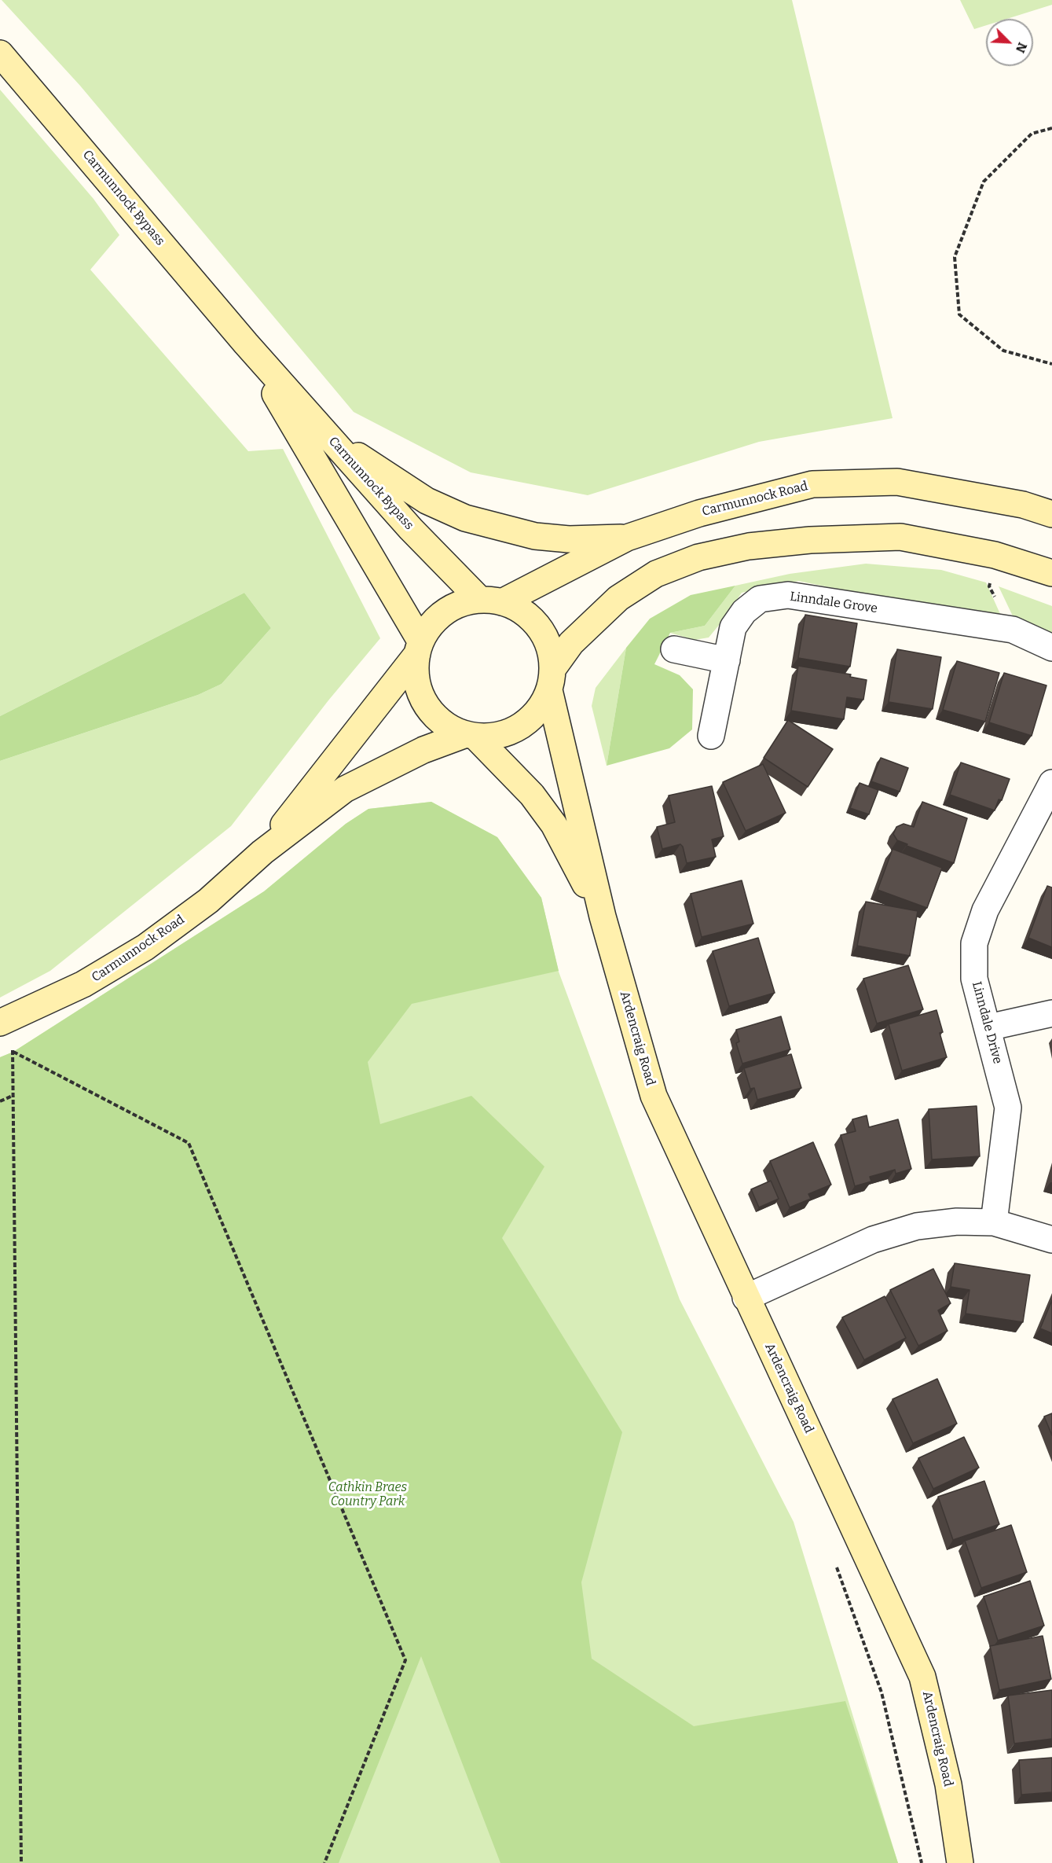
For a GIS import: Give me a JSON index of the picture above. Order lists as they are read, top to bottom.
{
  "streets": {
    "main road": ["Carmunnock Bypass", "Carmunnock Road", "Ardencraig Road"],
    "street": ["Linndale Grove", "Linndale Drive"]
  },
  "crossings": [
    ["Carmunnock Bypass", "Carmunnock Road"],
    ["Carmunnock Bypass", "Ardencraig Road"],
    ["Carmunnock Road", "Ardencraig Road"]
  ],
  "parks": ["Cathkin Braes Country Park"],
  "north": "bottom right"
}
